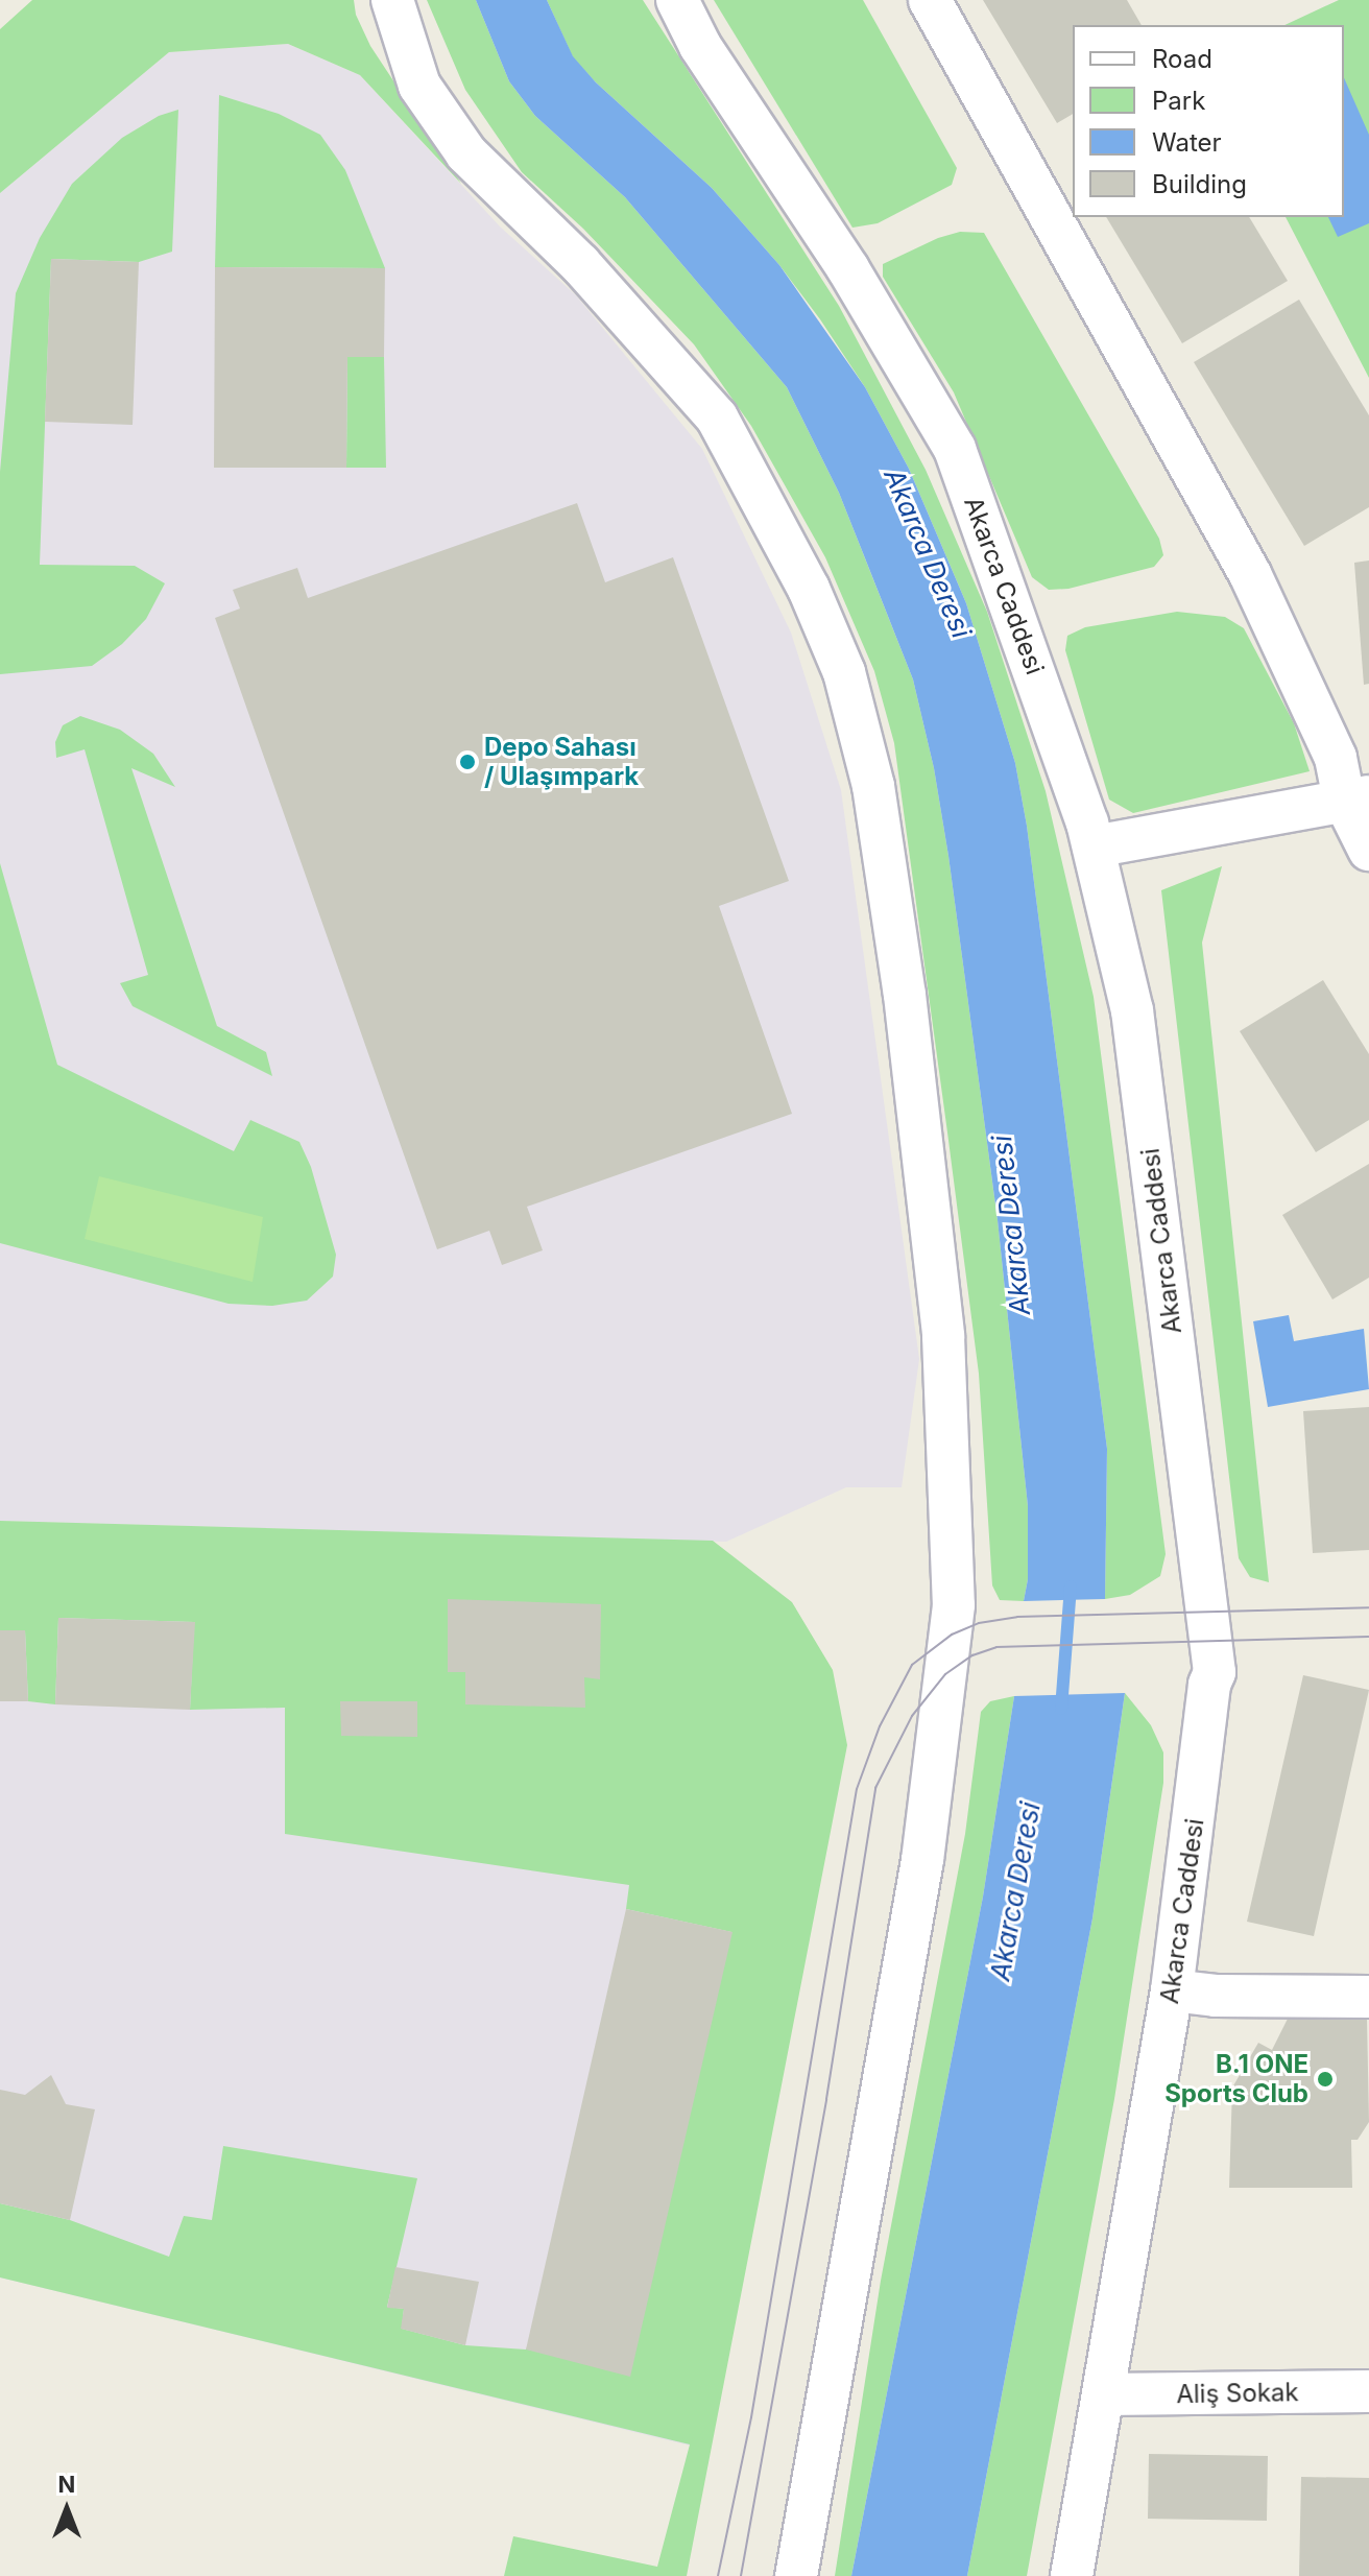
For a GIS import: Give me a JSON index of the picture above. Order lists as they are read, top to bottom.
{
  "streets": {
    "street": ["Akarca Caddesi", "Aliş Sokak"]
  },
  "crossings": [
    ["Akarca Caddesi", "Aliş Sokak"]
  ],
  "water": ["Akarca Deresi"],
  "places": ["Depo Sahası / Ulaşımpark", "B.1 ONE Sports Club"],
  "legend": [
    "Road",
    "Park",
    "Water",
    "Building"
  ],
  "north": "top"
}
